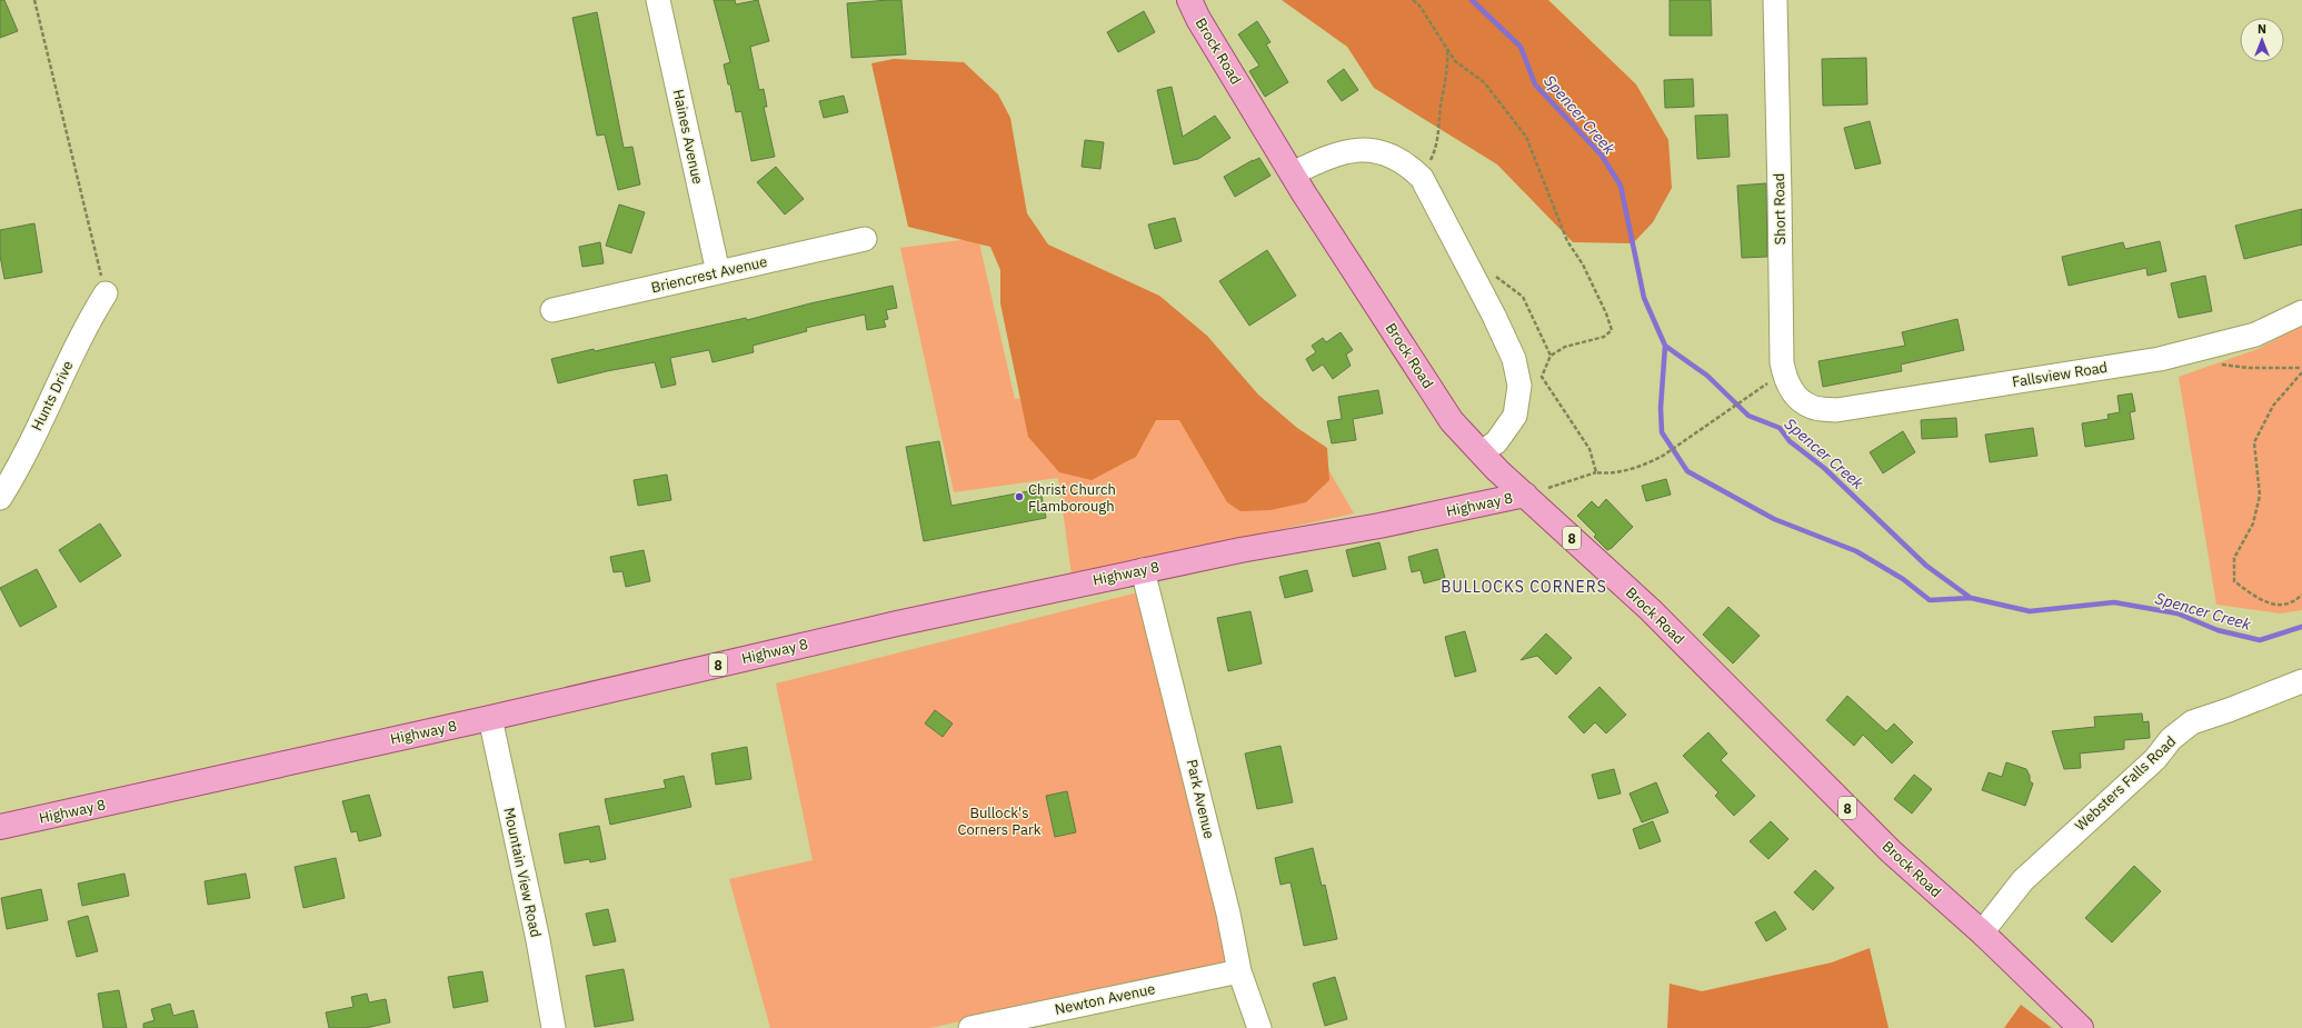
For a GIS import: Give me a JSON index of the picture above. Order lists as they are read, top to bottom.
{
  "streets": {
    "main road": ["Brock Road", "Highway 8", "8"],
    "street": [
      "Haines Avenue",
      "Short Road",
      "Briencrest Avenue",
      "Fallsview Road",
      "Hunts Drive",
      "Websters Falls Road",
      "Park Avenue",
      "Mountain View Road",
      "Newton Avenue"
    ]
  },
  "crossings": [
    ["Brock Road", "Highway 8"],
    ["Brock Road", "Websters Falls Road"],
    ["Haines Avenue", "Briencrest Avenue"],
    ["Short Road", "Fallsview Road"],
    ["Highway 8", "Park Avenue"],
    ["Highway 8", "Mountain View Road"],
    ["Park Avenue", "Newton Avenue"]
  ],
  "districts": ["BULLOCKS CORNERS"],
  "water": ["Spencer Creek"],
  "parks": ["Bullock's Corners Park"],
  "places": ["Christ Church Flamborough"],
  "north": "top"
}
